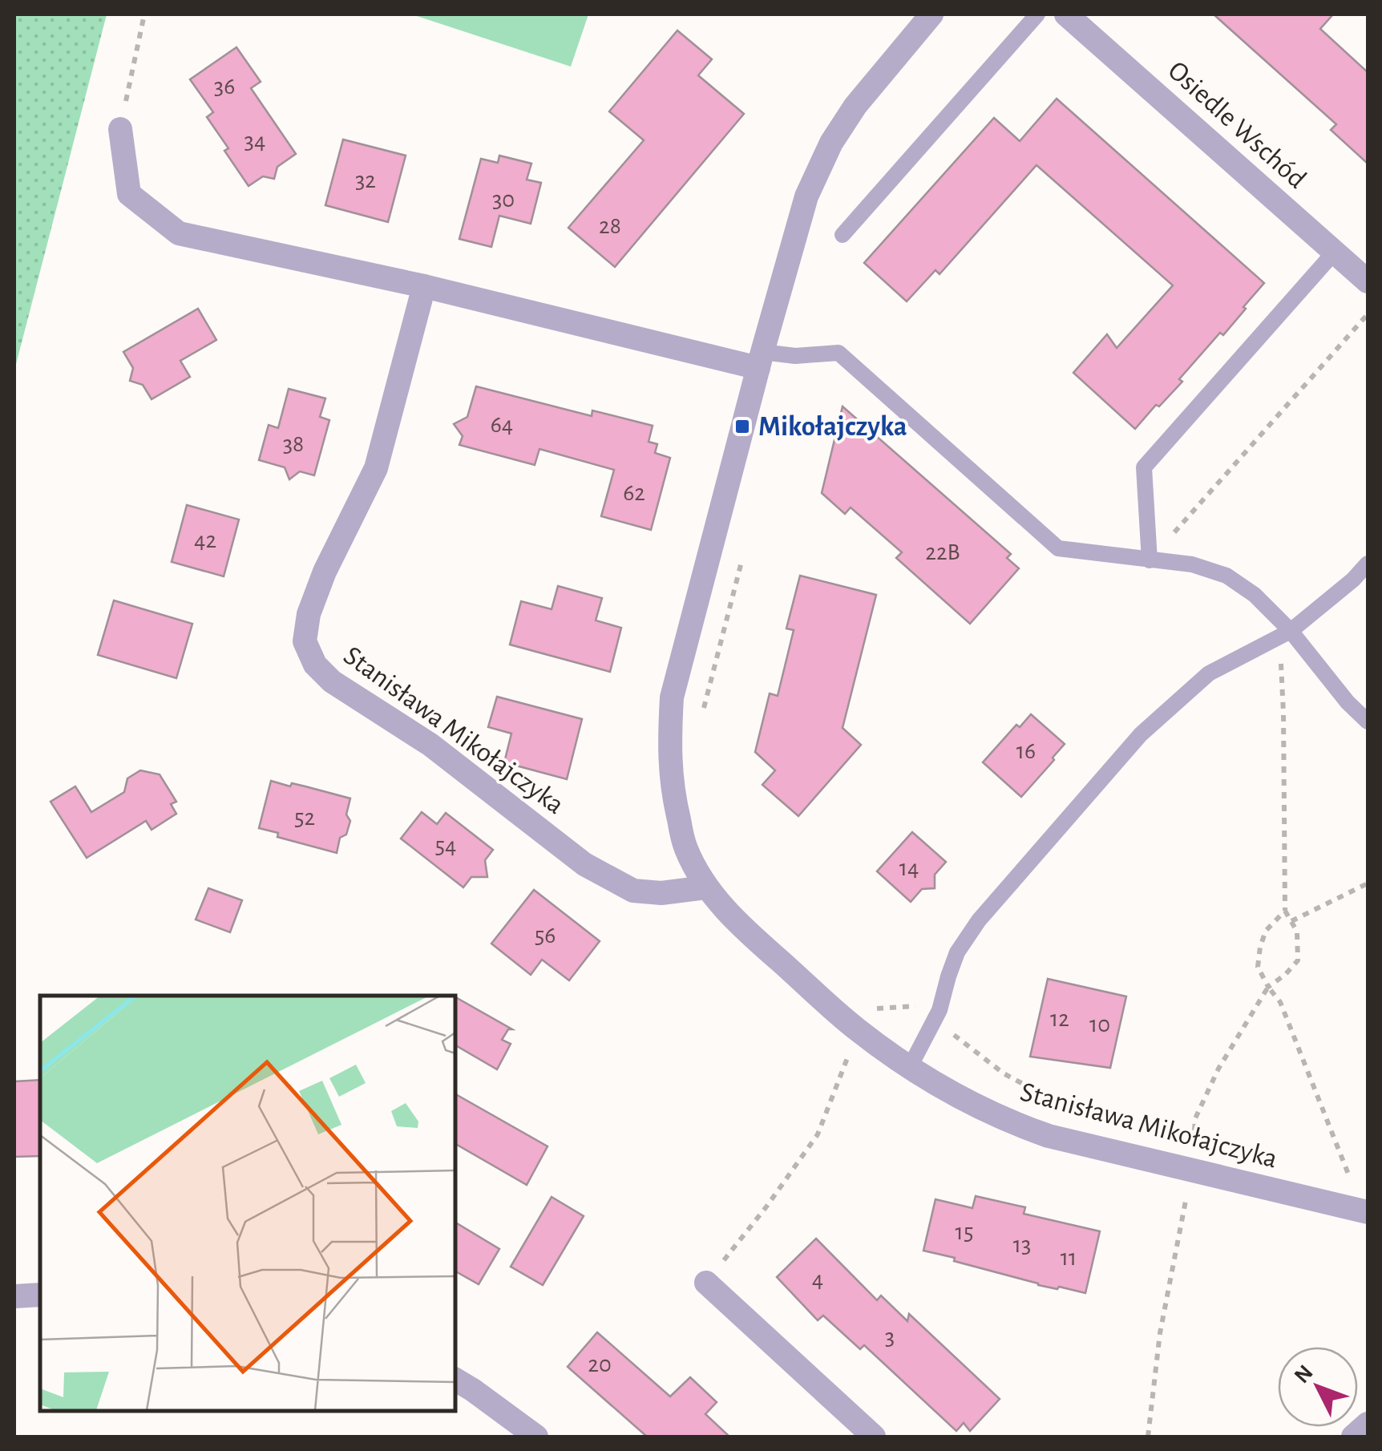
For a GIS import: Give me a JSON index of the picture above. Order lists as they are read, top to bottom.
{
  "streets": {
    "street": ["Osiedle Wschód", "Stanisława Mikołajczyka"]
  },
  "places": {
    "transit": ["Mikołajczyka"]
  },
  "house_numbers": [
    "36",
    "34",
    "32",
    "30",
    "28",
    "64",
    "38",
    "62",
    "42",
    "22B",
    "16",
    "52",
    "54",
    "14",
    "56",
    "12",
    "10",
    "15",
    "13",
    "11",
    "4",
    "3",
    "20"
  ],
  "north": "top left"
}
